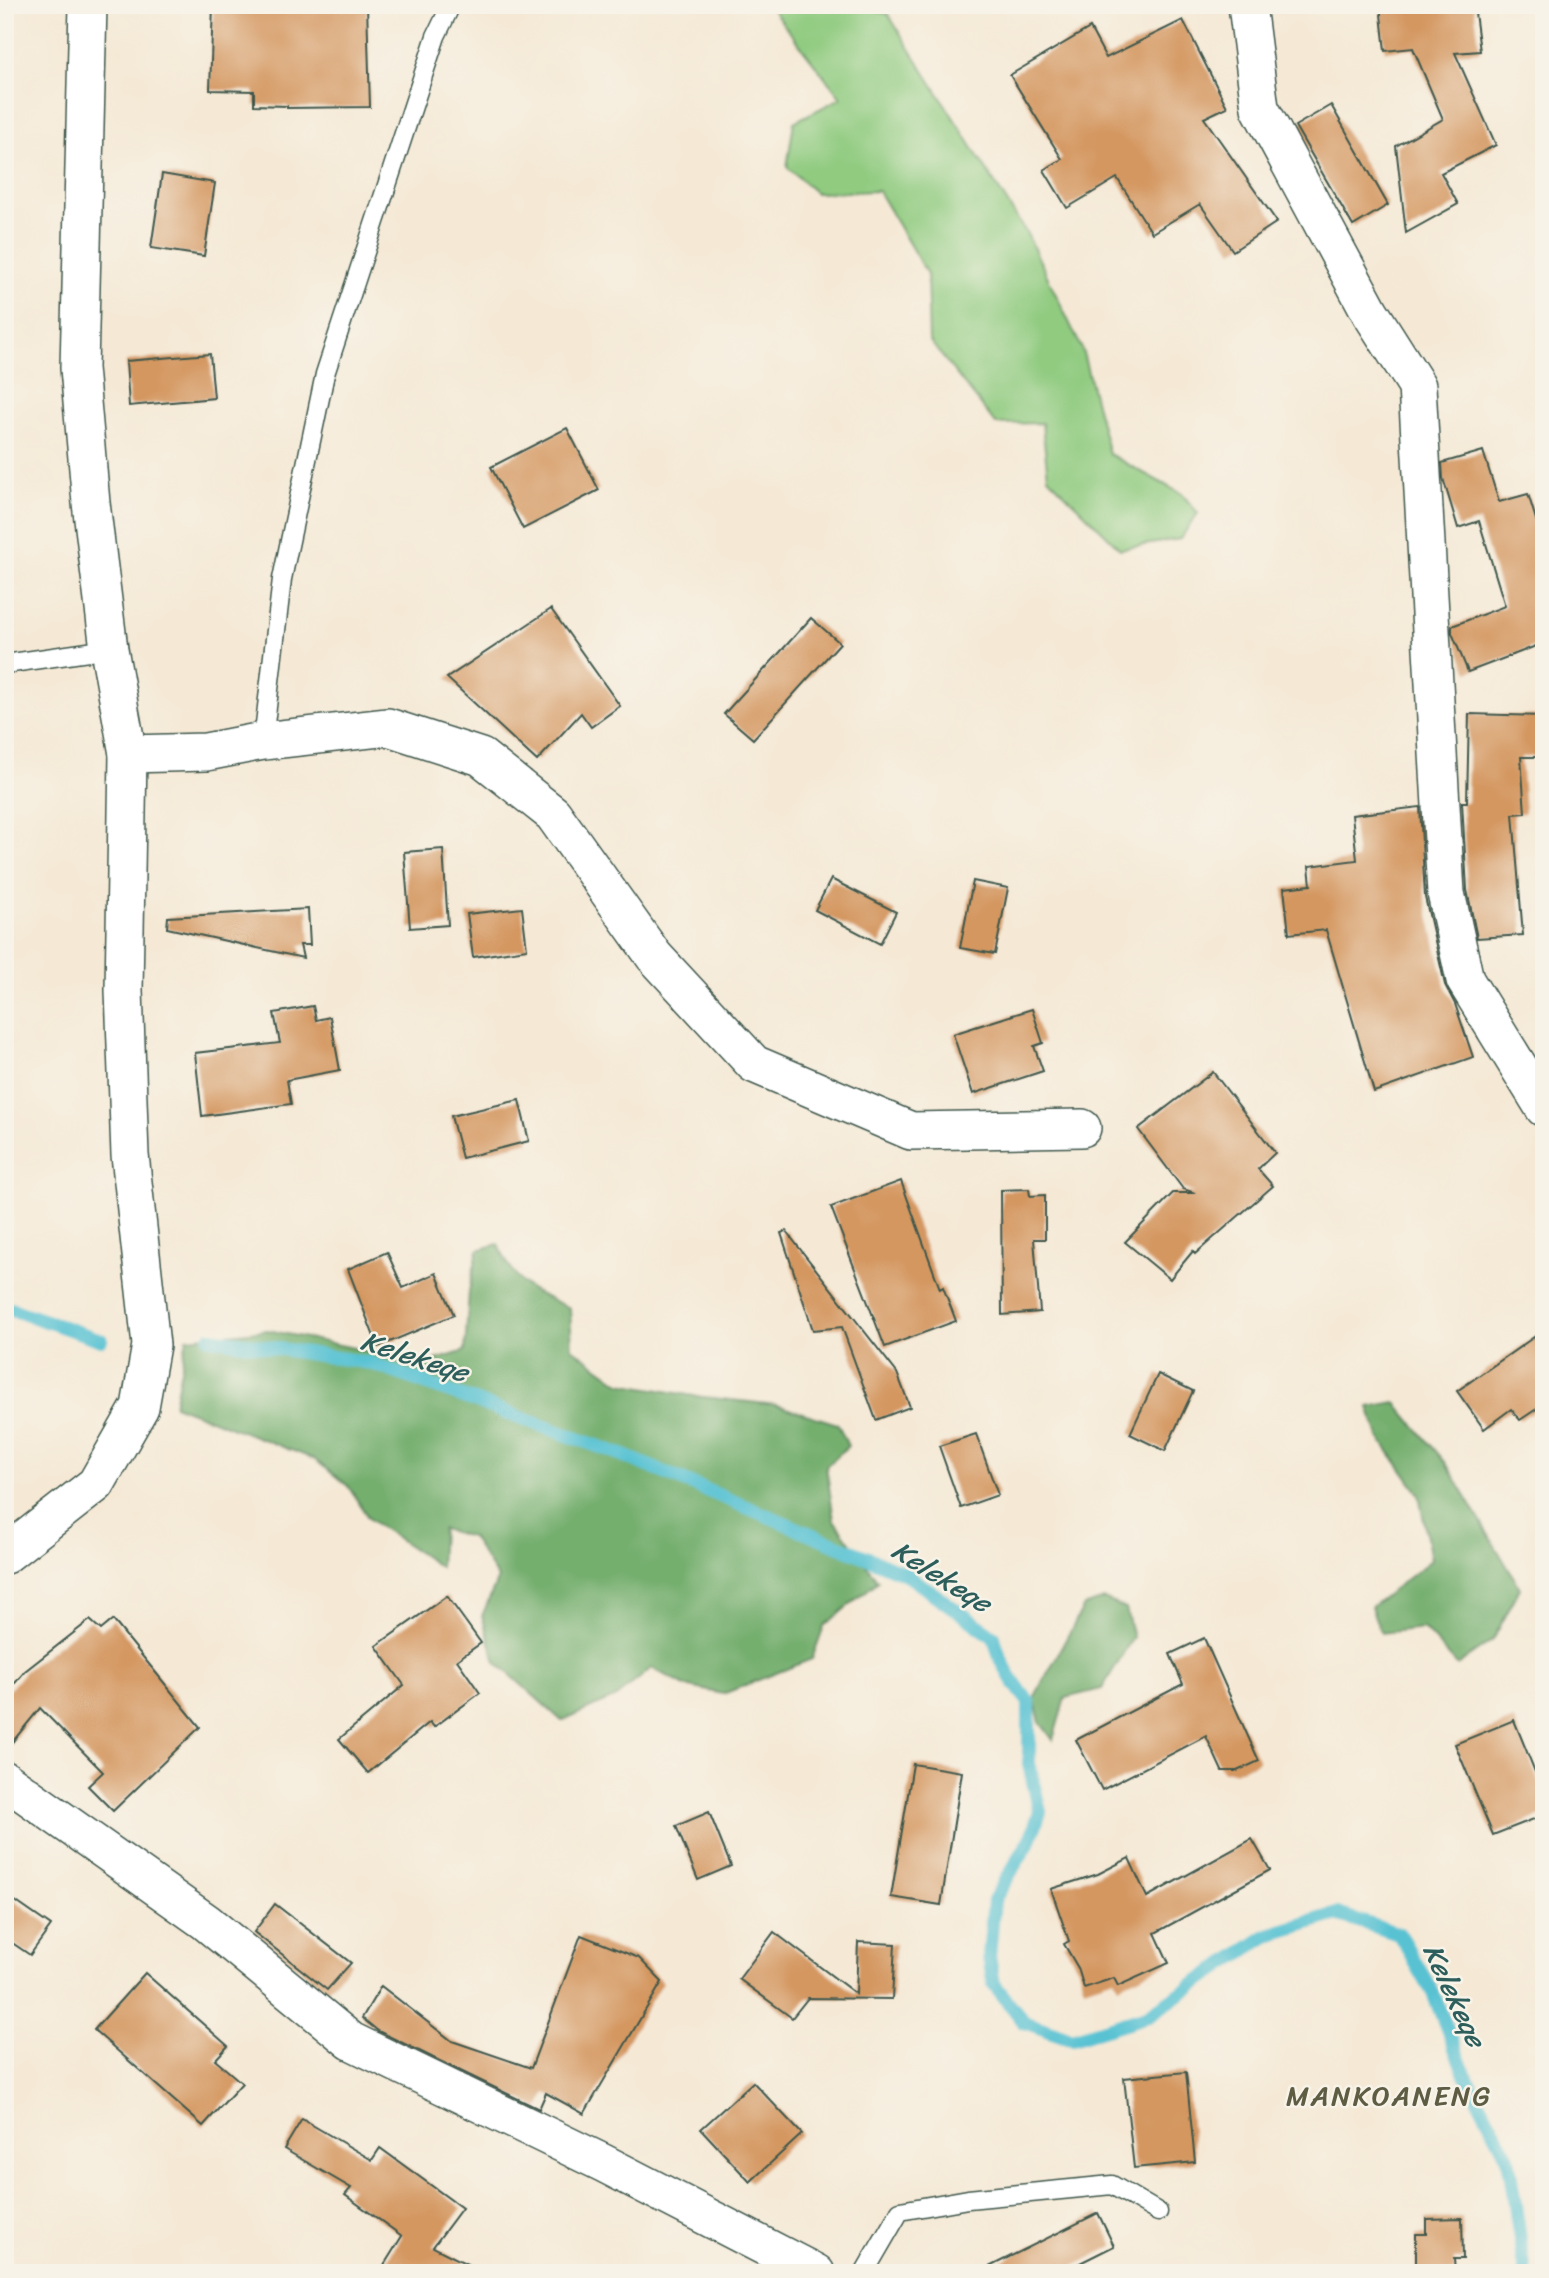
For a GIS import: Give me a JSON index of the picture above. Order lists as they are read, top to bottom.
{
  "districts": ["MANKOANENG"],
  "water": ["Kelekeqe"]
}
